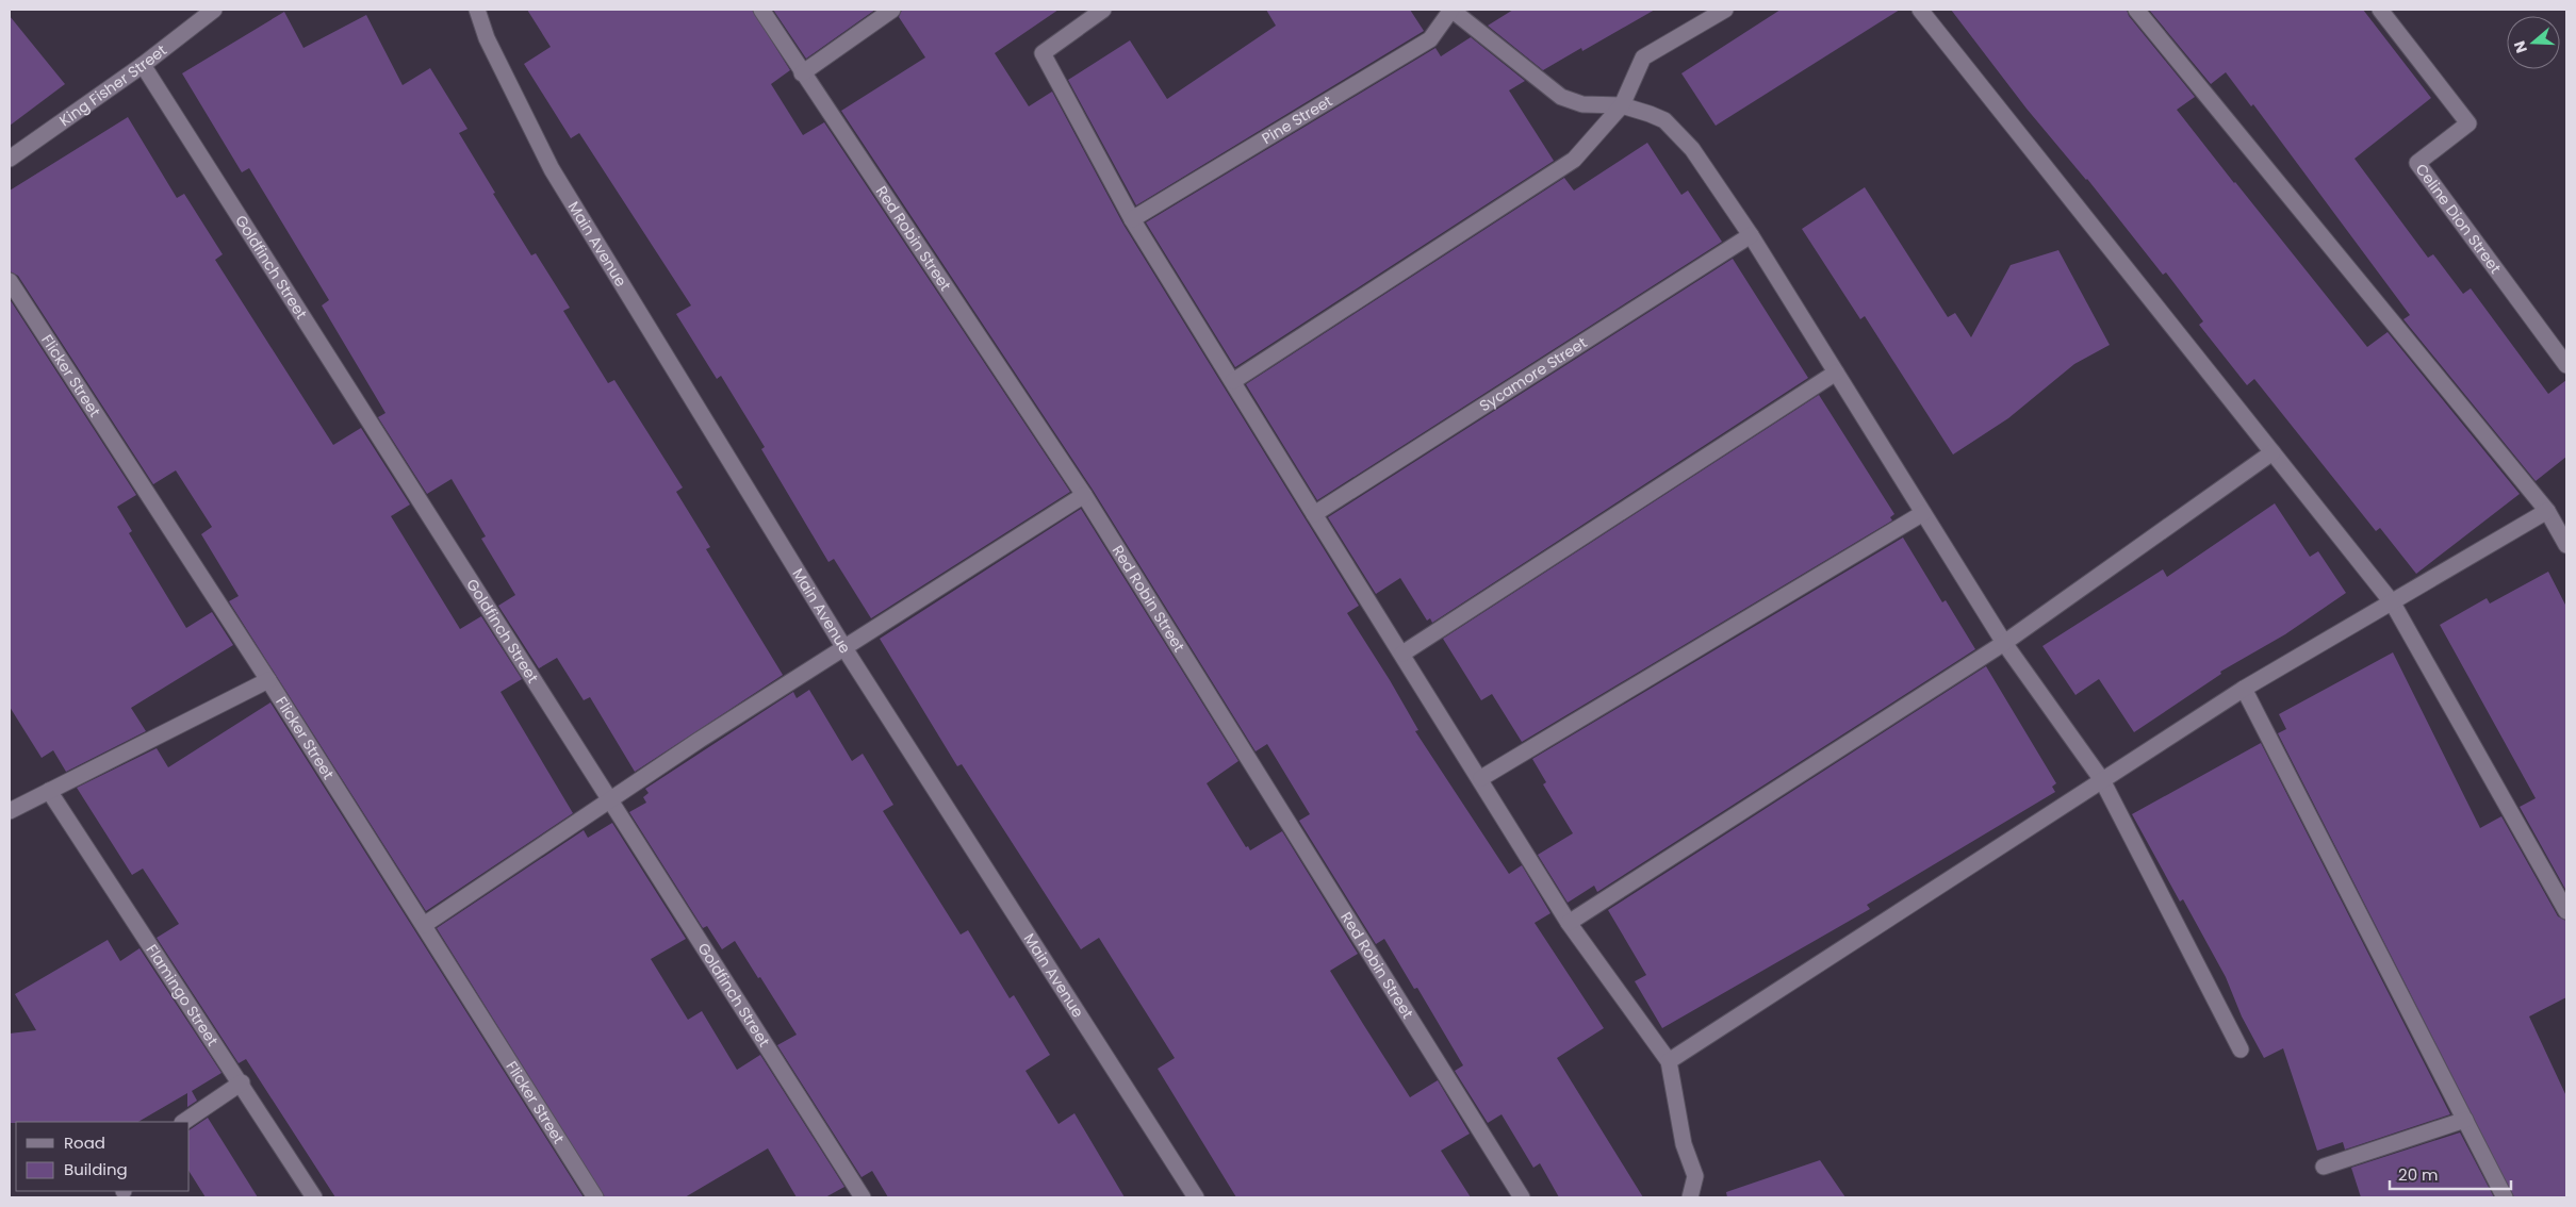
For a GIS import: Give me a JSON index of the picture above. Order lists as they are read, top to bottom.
{
  "streets": {
    "street": [
      "King Fisher Street",
      "Pine Street",
      "Celine Dion Street",
      "Red Robin Street",
      "Main Avenue",
      "Goldfinch Street",
      "Sycamore Street",
      "Flicker Street",
      "Flamingo Street"
    ]
  },
  "crossings": [
    ["King Fisher Street", "Goldfinch Street"]
  ],
  "legend": ["Road", "Building"],
  "scale_bar": "20 m",
  "north": "left"
}
